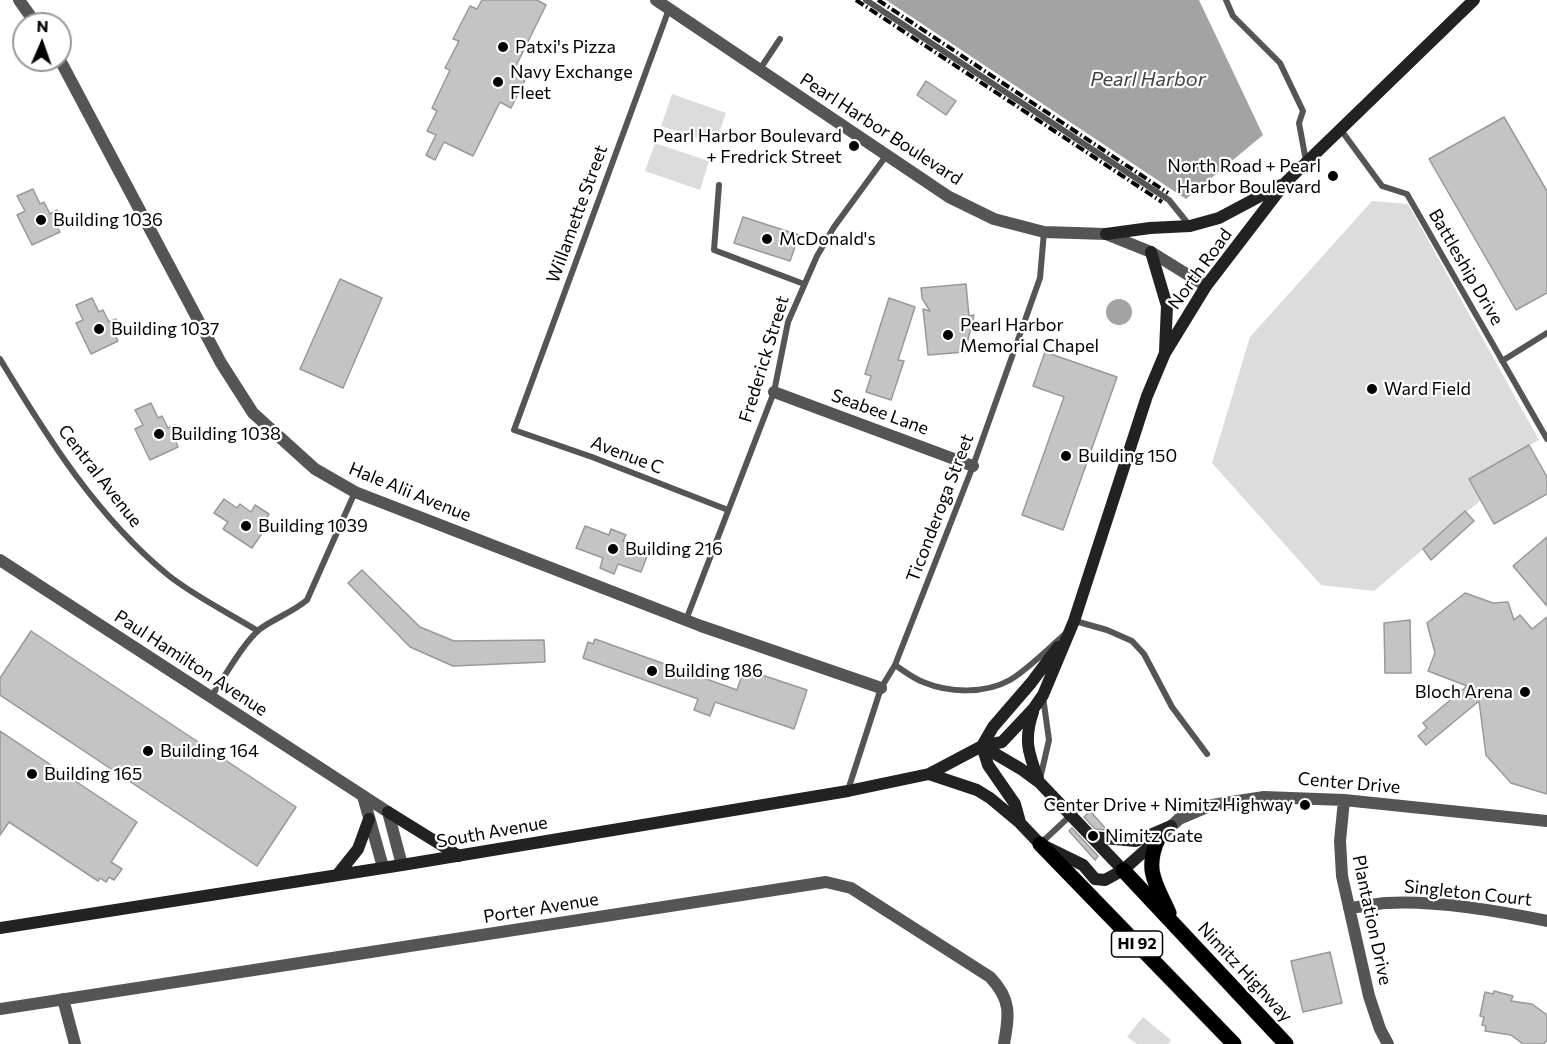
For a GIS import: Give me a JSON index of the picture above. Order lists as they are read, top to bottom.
{
  "streets": {
    "main road": ["HI 92", "Nimitz Highway"],
    "street": [
      "Pearl Harbor Boulevard",
      "North Road",
      "Seabee Lane",
      "Hale Alii Avenue",
      "Paul Hamilton Avenue",
      "Center Drive",
      "South Avenue",
      "Singleton Court",
      "Porter Avenue",
      "Plantation Drive"
    ],
    "lane": [
      "Willamette Street",
      "Battleship Drive",
      "Frederick Street",
      "Avenue C",
      "Central Avenue",
      "Ticonderoga Street"
    ]
  },
  "crossings": [
    ["Pearl Harbor Boulevard", "Willamette Street"],
    ["Pearl Harbor Boulevard", "North Road"],
    ["Pearl Harbor Boulevard", "Frederick Street"],
    ["Pearl Harbor Boulevard", "Ticonderoga Street"],
    ["Willamette Street", "Avenue C"],
    ["Battleship Drive", "North Road"],
    ["North Road", "South Avenue"],
    ["Frederick Street", "Seabee Lane"],
    ["Frederick Street", "Avenue C"],
    ["Frederick Street", "Hale Alii Avenue"],
    ["Seabee Lane", "Ticonderoga Street"],
    ["Hale Alii Avenue", "Ticonderoga Street"],
    ["Ticonderoga Street", "South Avenue"],
    ["Center Drive", "Plantation Drive"],
    ["Singleton Court", "Plantation Drive"],
    ["HI 92", "Nimitz Highway"]
  ],
  "water": ["Pearl Harbor"],
  "places": [
    "Patxi's Pizza",
    "Navy Exchange Fleet",
    "Pearl Harbor Boulevard + Fredrick Street",
    "North Road + Pearl Harbor Boulevard",
    "Building 1036",
    "McDonald's",
    "Building 1037",
    "Pearl Harbor Memorial Chapel",
    "Ward Field",
    "Building 1038",
    "Building 150",
    "Building 1039",
    "Building 216",
    "Building 186",
    "Bloch Arena",
    "Building 164",
    "Building 165",
    "Center Drive + Nimitz Highway",
    "Nimitz Gate"
  ],
  "north": "top"
}
